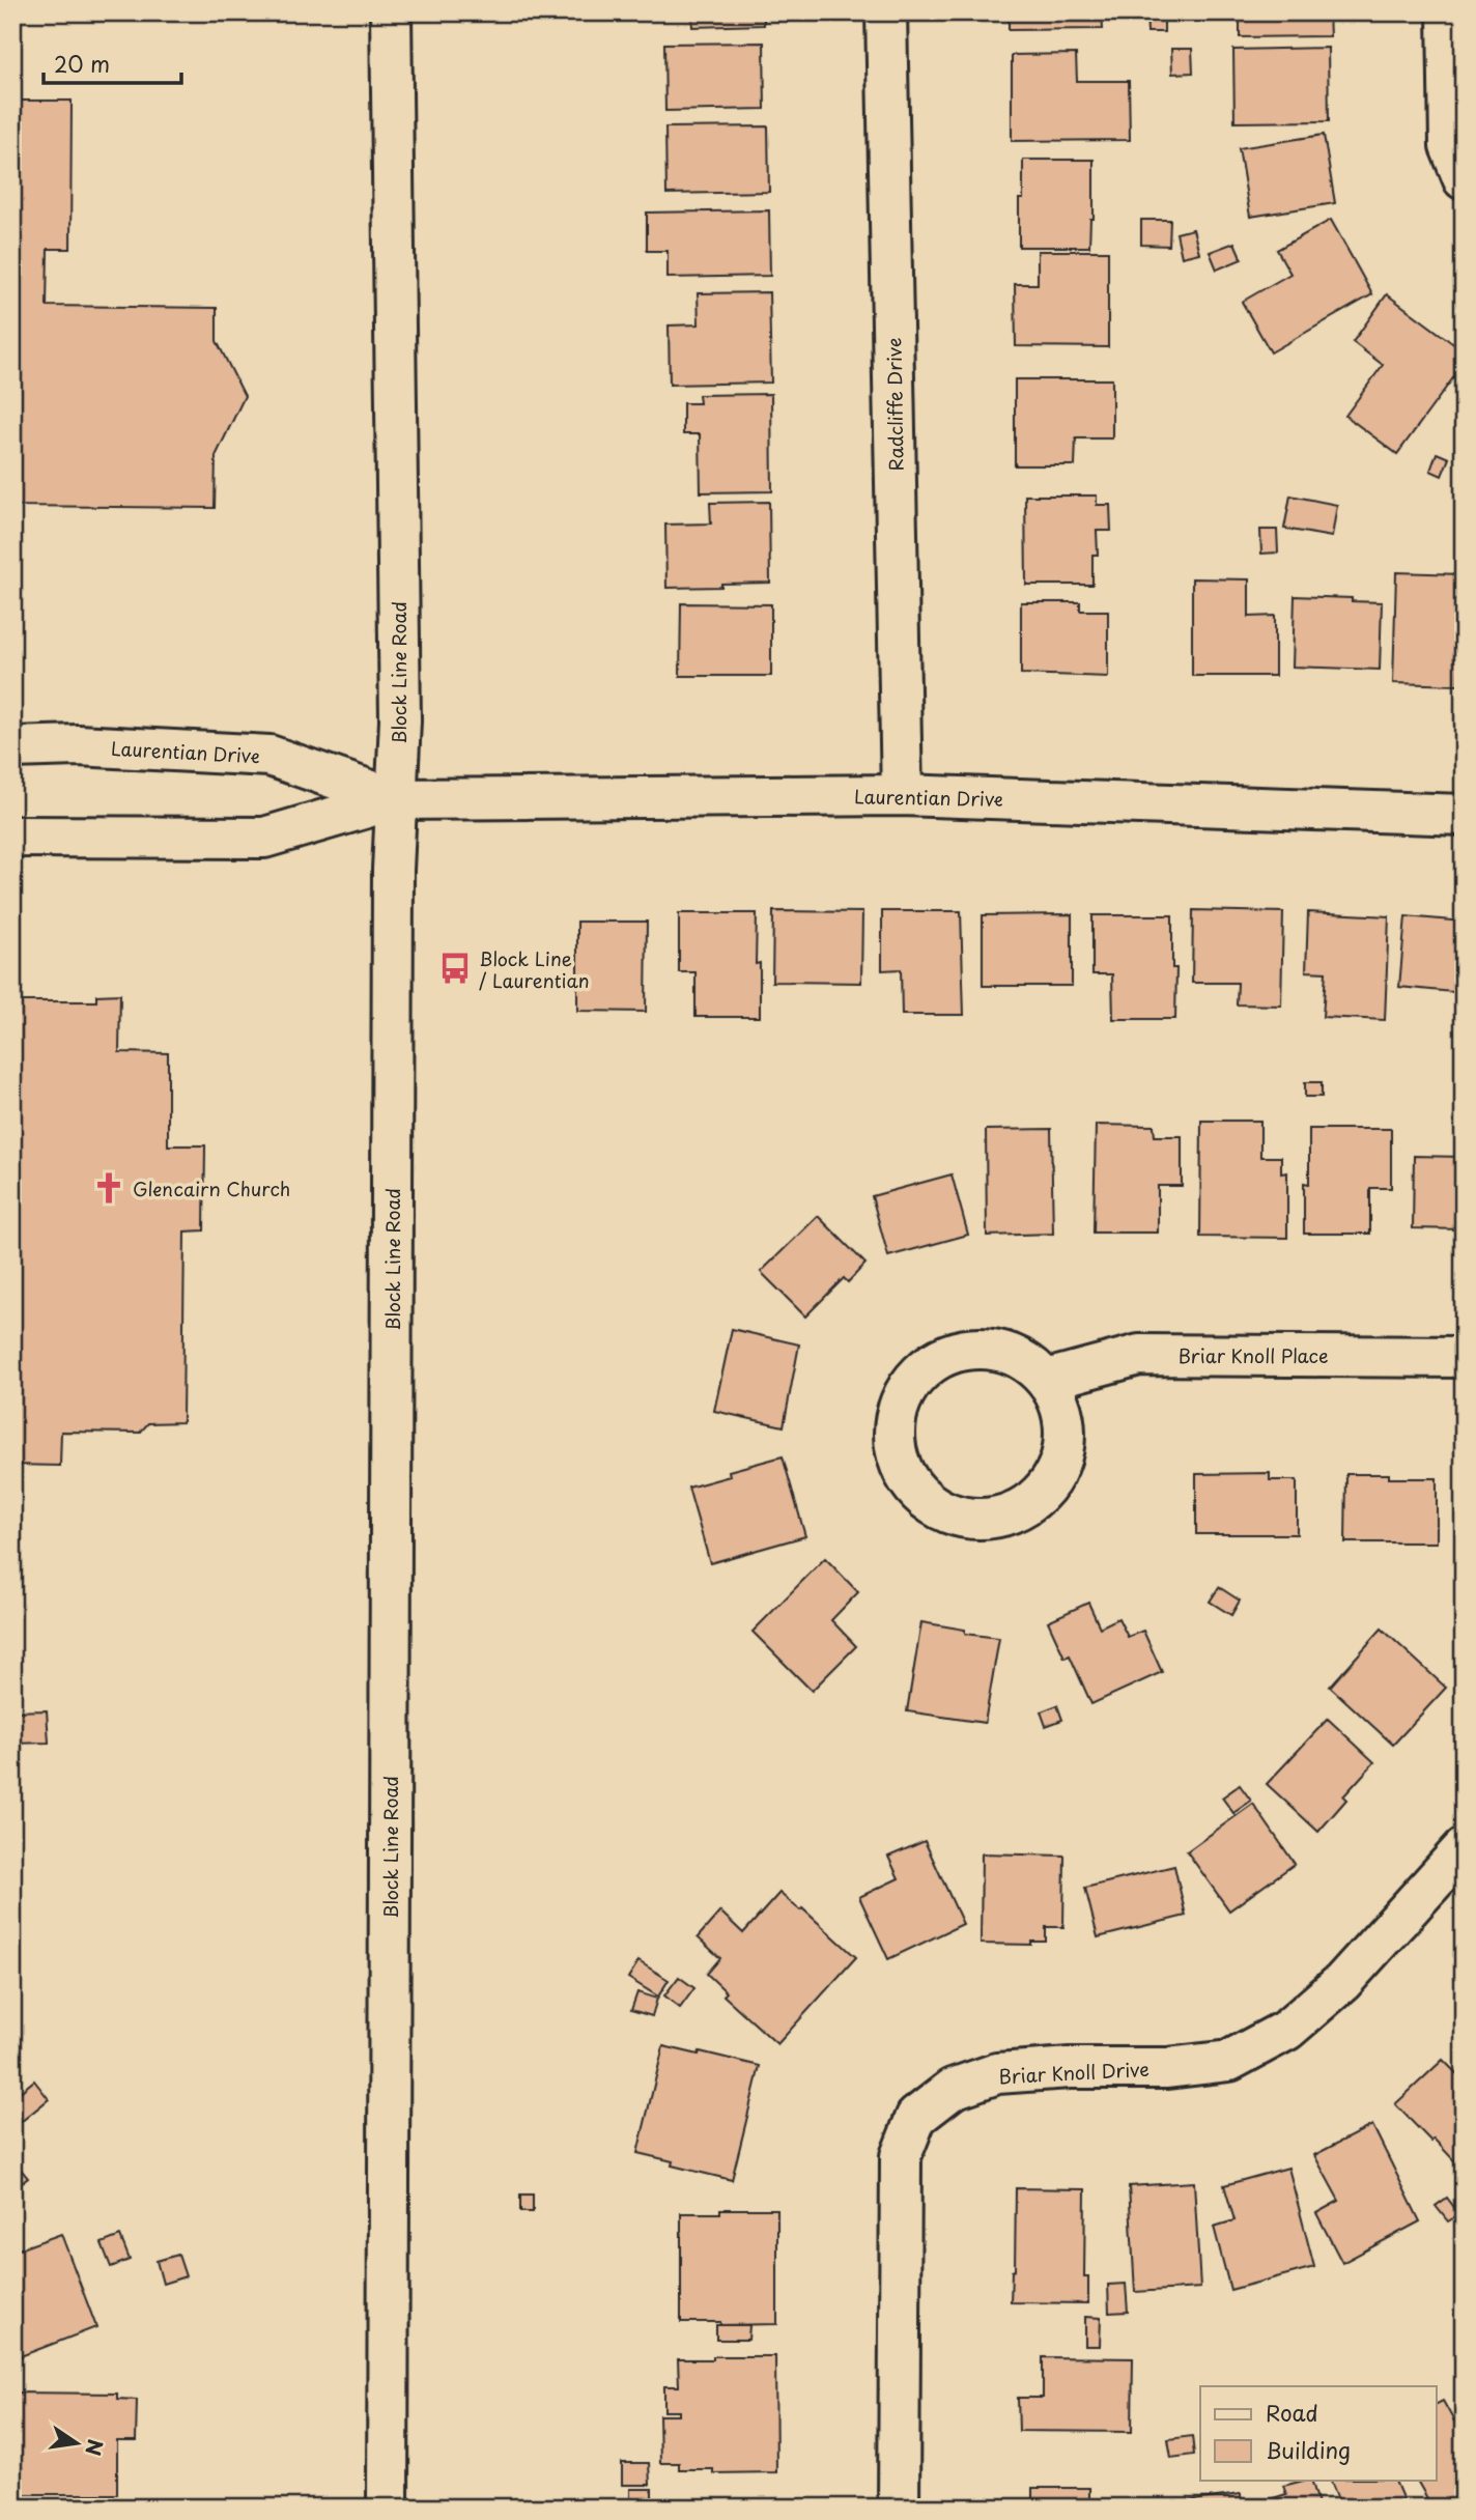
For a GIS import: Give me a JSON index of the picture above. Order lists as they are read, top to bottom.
{
  "streets": {
    "street": [
      "Radcliffe Drive",
      "Block Line Road",
      "Laurentian Drive",
      "Briar Knoll Place",
      "Briar Knoll Drive"
    ]
  },
  "crossings": [
    ["Radcliffe Drive", "Laurentian Drive"],
    ["Block Line Road", "Laurentian Drive"]
  ],
  "places": {
    "bus stop": ["Block Line / Laurentian"],
    "church": ["Glencairn Church"]
  },
  "legend": ["Road", "Building"],
  "scale_bar": "20 m",
  "north": "right"
}
